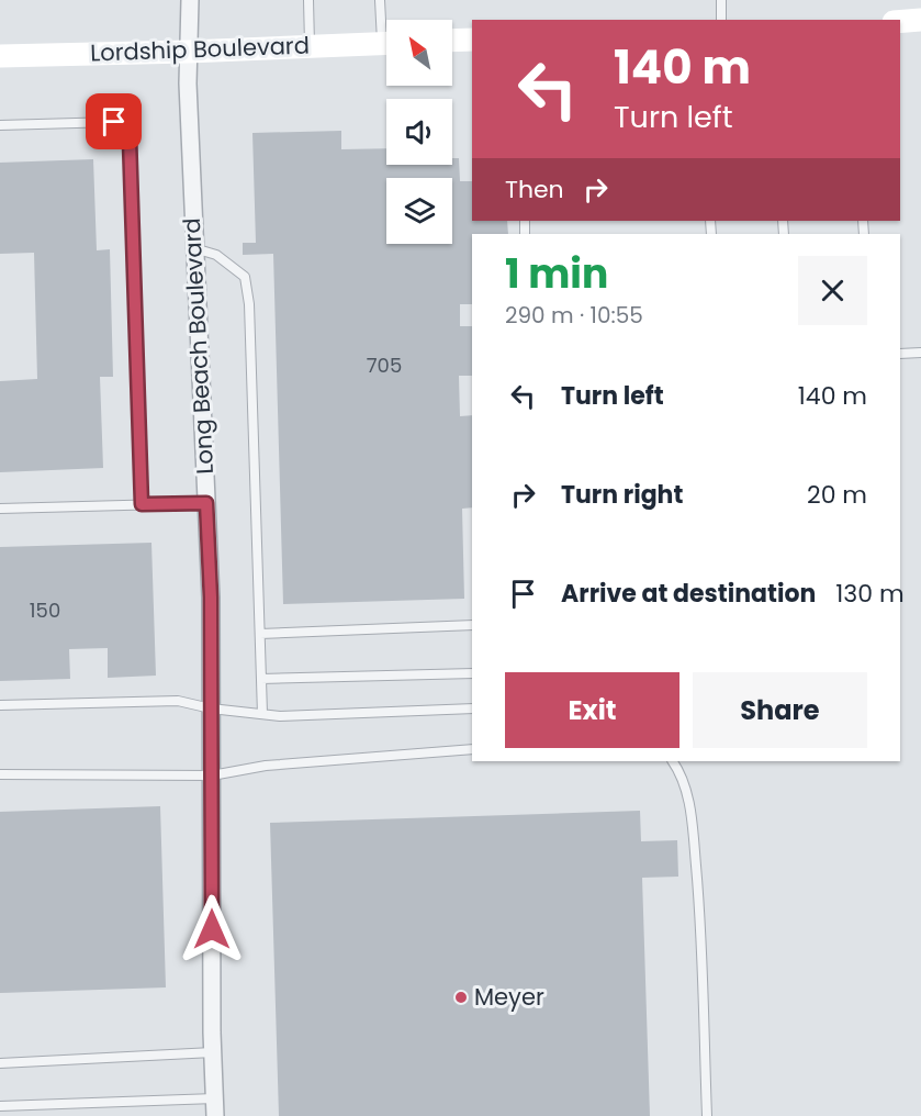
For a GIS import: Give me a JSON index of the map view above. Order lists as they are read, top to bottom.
{
  "streets": {
    "main road": ["Lordship Boulevard"],
    "street": ["Long Beach Boulevard"]
  },
  "crossings": [
    ["Lordship Boulevard", "Long Beach Boulevard"]
  ],
  "places": ["Meyer"],
  "house_numbers": ["705", "150"],
  "north": "top left",
  "page": {
    "turn": ["140 m", "Turn left"],
    "then": "Then",
    "heading": ["1 min", "290 m · 10:55"],
    "list": [
      {
        "name": "Turn left",
        "value": "140 m"
      },
      {
        "name": "Turn right",
        "value": "20 m"
      },
      {
        "name": "Arrive at destination",
        "value": "130 m"
      }
    ],
    "buttons": ["Exit", "Share"]
  }
}
